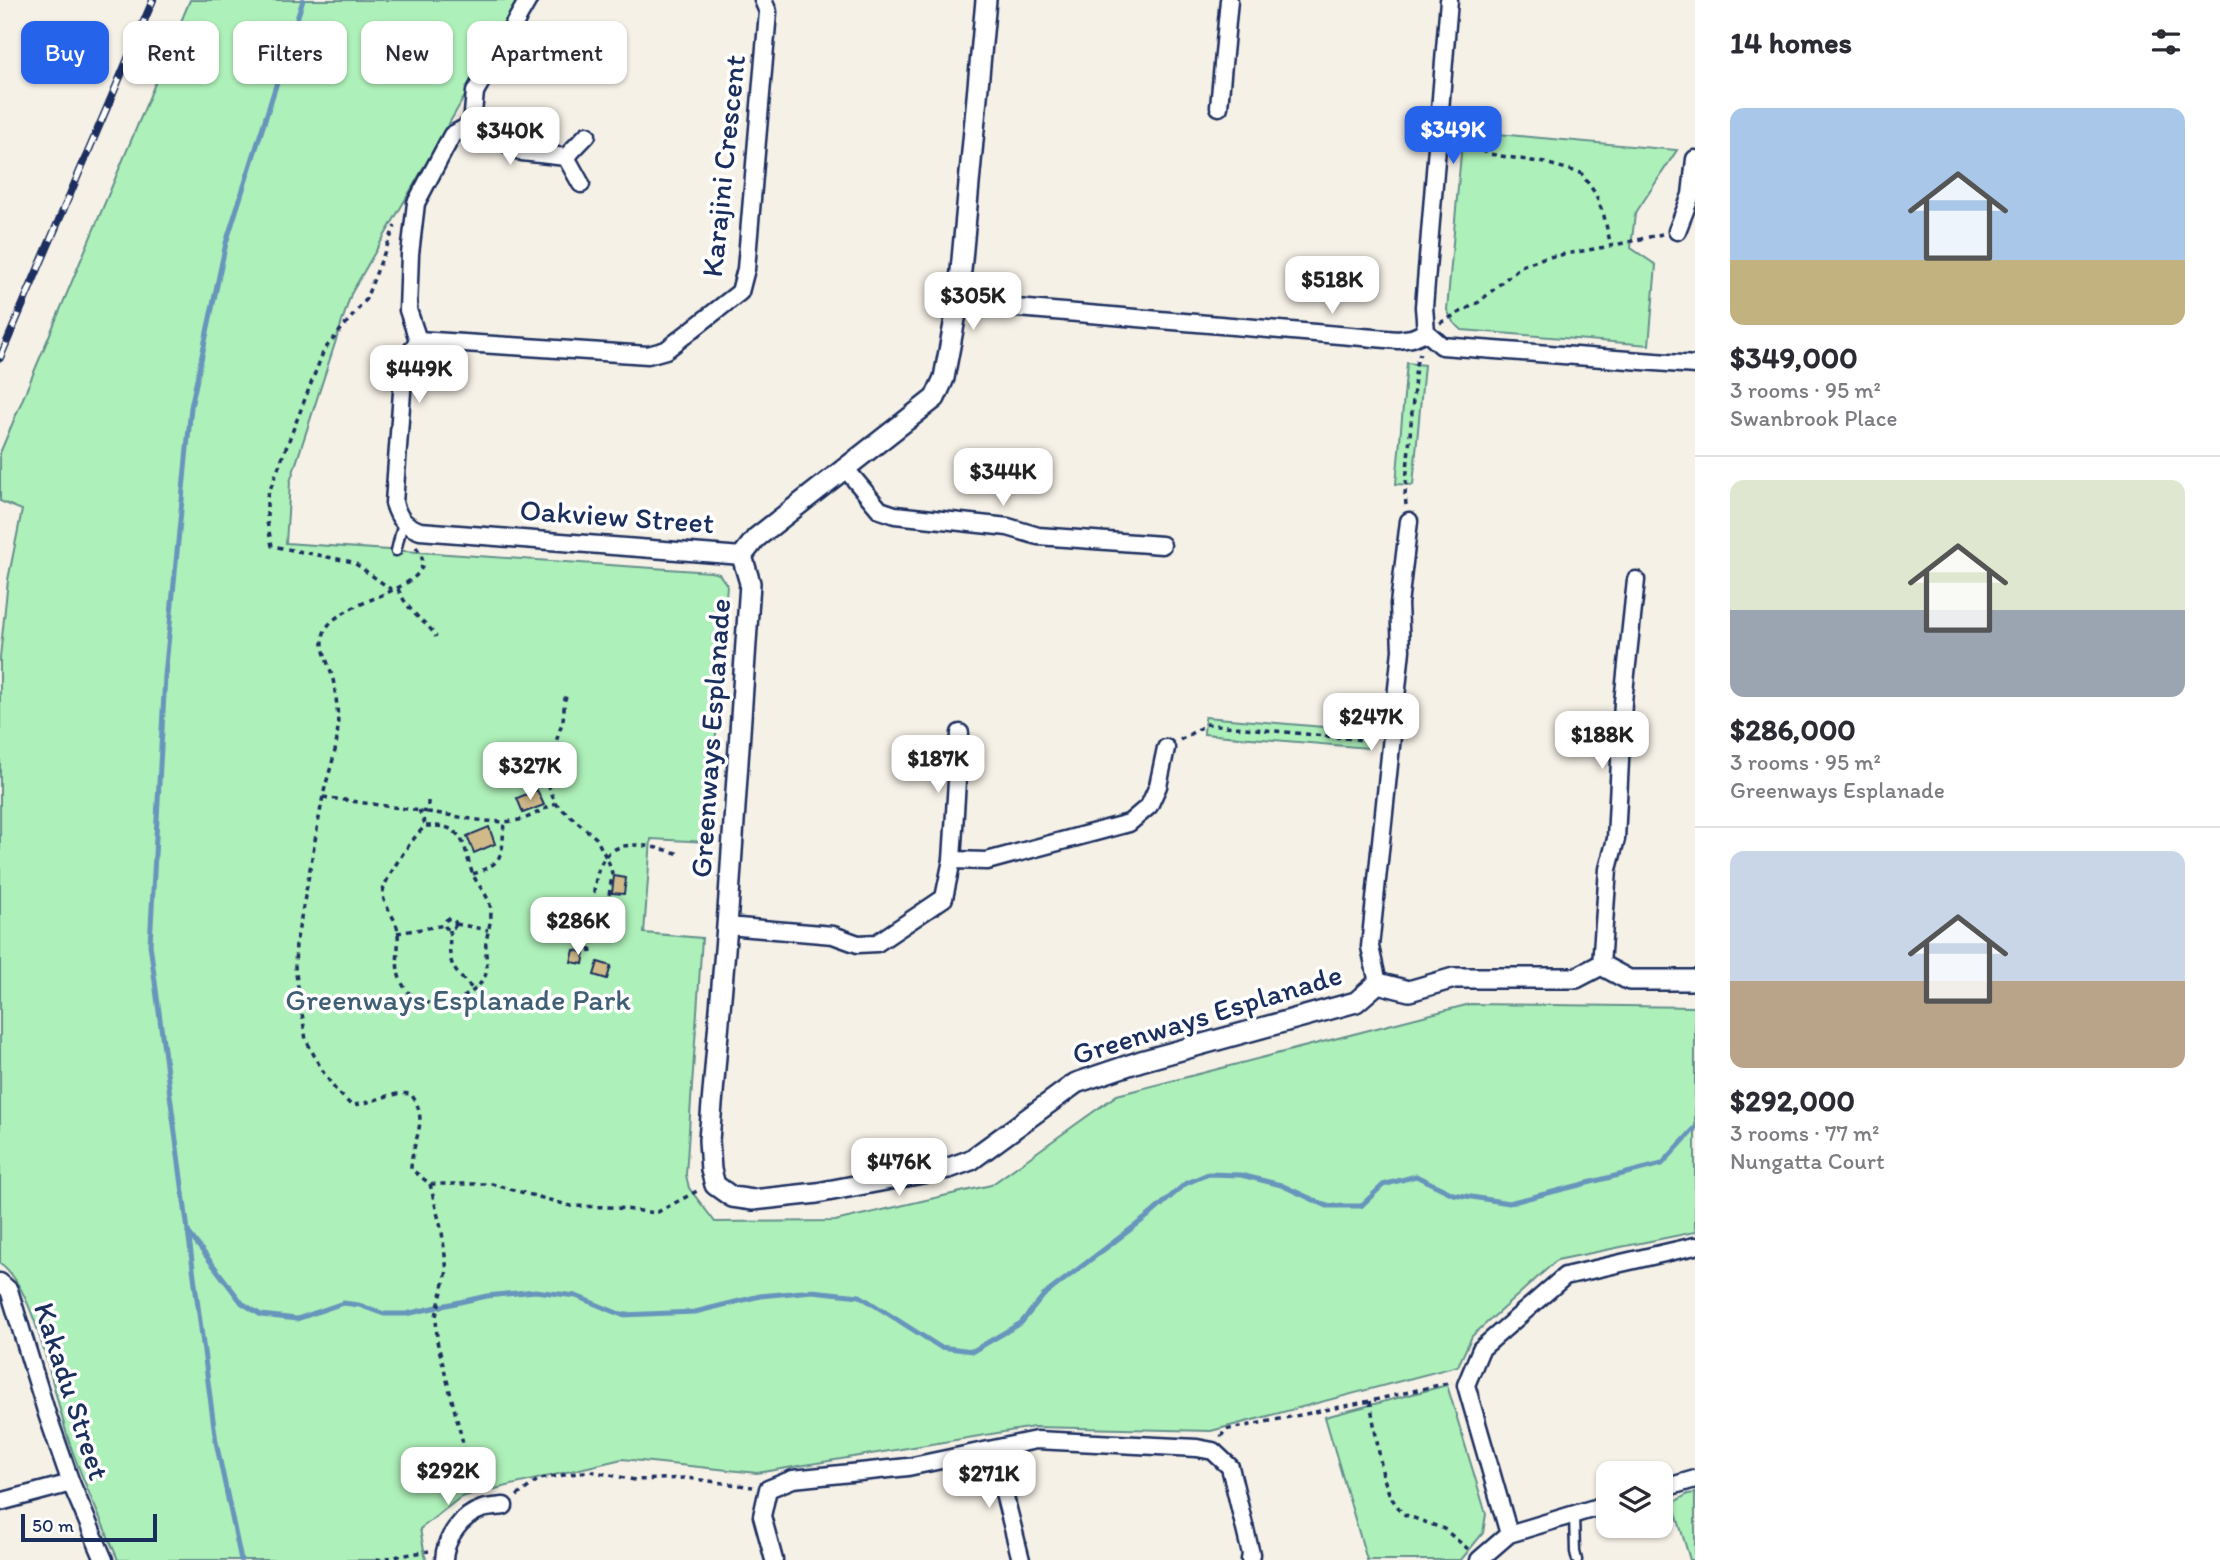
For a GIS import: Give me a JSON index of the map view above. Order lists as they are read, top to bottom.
{
  "streets": {
    "street": [
      "Karajini Crescent",
      "Oakview Street",
      "Greenways Esplanade",
      "Kakadu Street"
    ]
  },
  "crossings": [
    ["Oakview Street", "Greenways Esplanade"]
  ],
  "parks": ["Greenways Esplanade Park"],
  "scale_bar": "50 m",
  "page": {
    "heading": "14 homes",
    "chip": [
      "Buy",
      "Rent",
      "Filters",
      "New",
      "Apartment"
    ],
    "list": [
      {
        "name": "$349,000",
        "note": "3 rooms · 95 m² · Swanbrook Place"
      },
      {
        "name": "$286,000",
        "note": "3 rooms · 95 m² · Greenways Esplanade"
      },
      {
        "name": "$292,000",
        "note": "3 rooms · 77 m² · Nungatta Court"
      }
    ],
    "price": [
      "$349K",
      "$340K",
      "$518K",
      "$305K",
      "$449K",
      "$344K",
      "$247K",
      "$188K",
      "$187K",
      "$327K",
      "$286K",
      "$476K",
      "$292K",
      "$271K"
    ],
    "scale": "50 m"
  }
}
